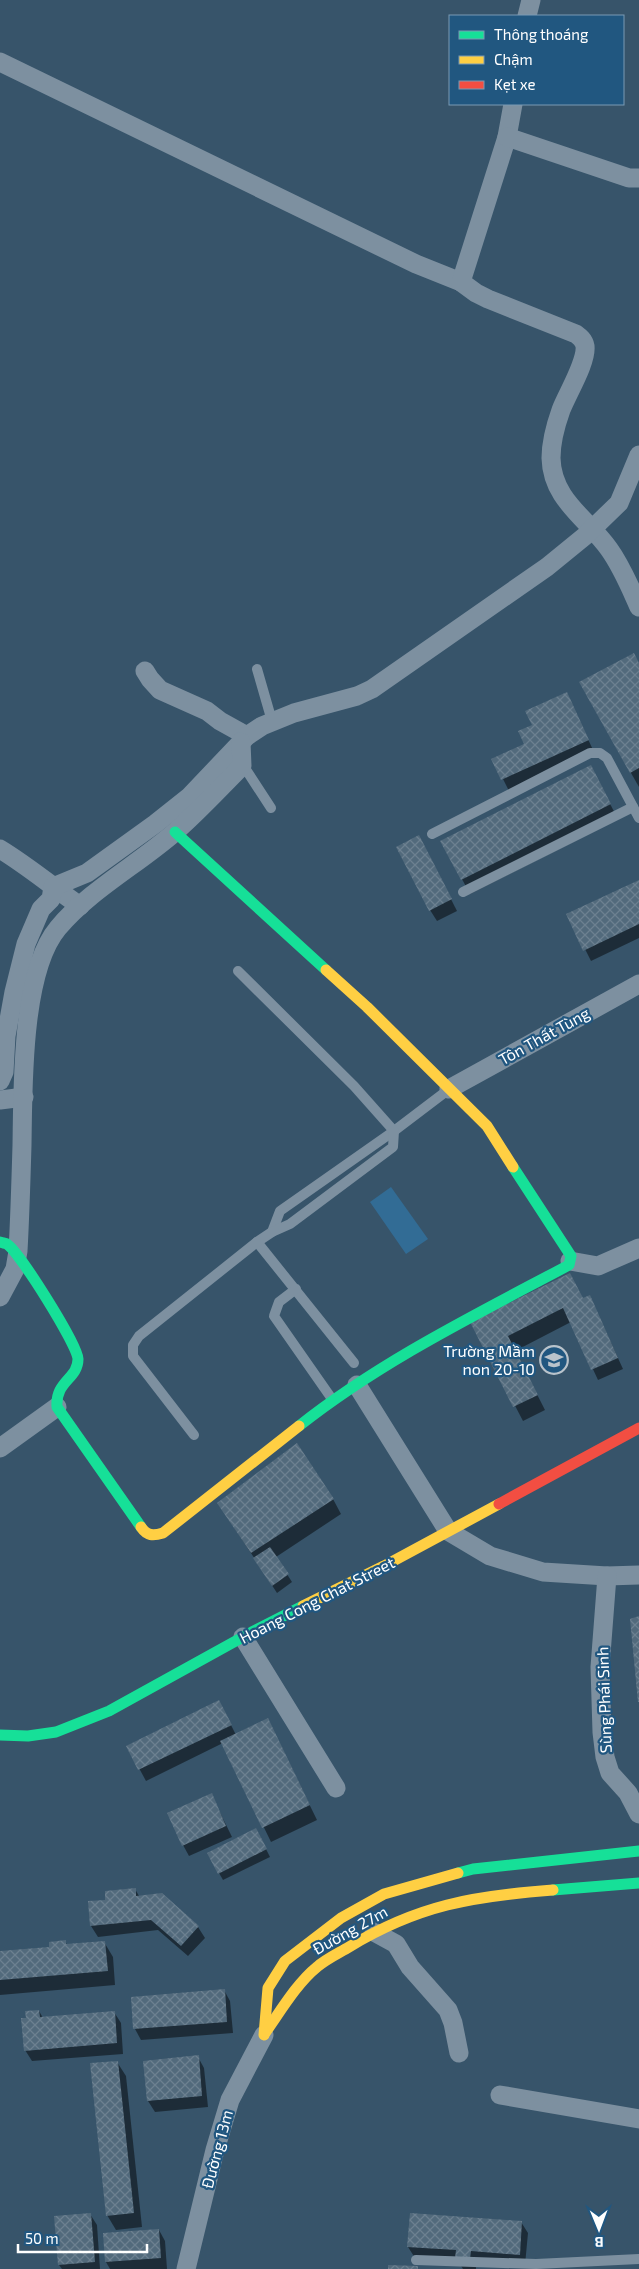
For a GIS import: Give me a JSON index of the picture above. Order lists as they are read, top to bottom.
{
  "streets": {
    "street": [
      "Tôn Thất Tùng",
      "Hoang Cong Chat Street",
      "Sùng Phái Sinh",
      "Đường 27m",
      "Đường 13m"
    ]
  },
  "crossings": [
    ["Đường 27m", "Đường 13m"]
  ],
  "places": {
    "school or university": ["Trường Mầm non 20-10"]
  },
  "legend": ["Thông thoáng", "Chậm", "Kẹt xe"],
  "scale_bar": "50 m",
  "north": "bottom"
}
